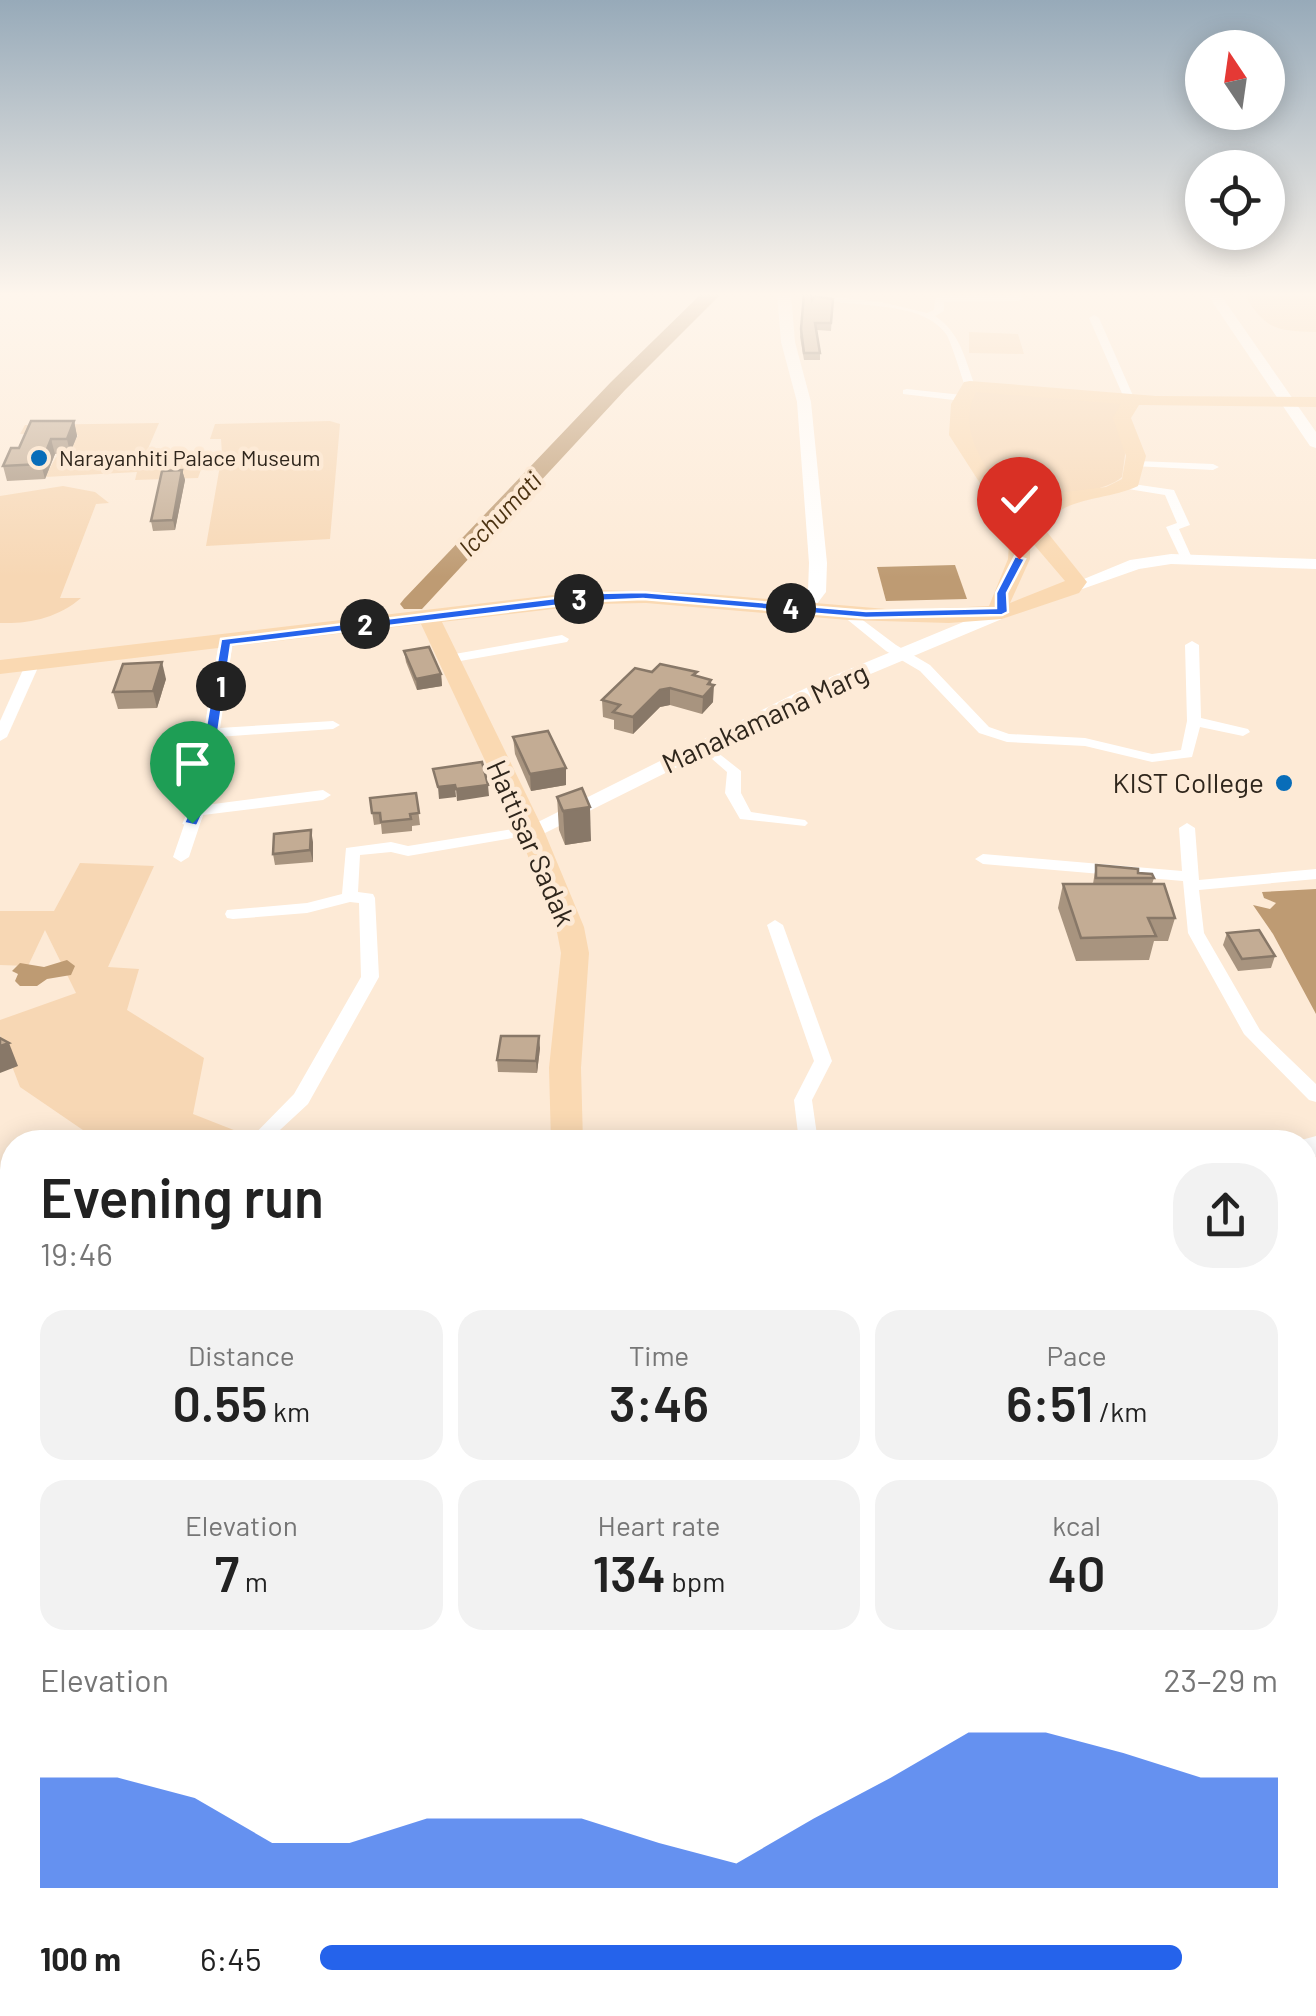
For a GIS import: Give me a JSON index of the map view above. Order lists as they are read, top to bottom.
{
  "streets": {
    "main road": ["Manakamana Marg", "Hattisar Sadak"]
  },
  "crossings": [
    ["Manakamana Marg", "Hattisar Sadak"]
  ],
  "water": ["Icchumati"],
  "places": ["Narayanhiti Palace Museum", "KIST College"],
  "north": "top",
  "page": {
    "pins": [
      "3",
      "4",
      "2",
      "1"
    ],
    "heading": ["Evening run", "19:46"],
    "stats": [
      ["Distance", "0.55 km"],
      ["Time", "3:46"],
      ["Pace", "6:51 /km"],
      ["Elevation", "7 m"],
      ["Heart rate", "134 bpm"],
      ["kcal", "40"]
    ],
    "chart": ["Elevation", "23–29 m"],
    "list": [
      {
        "name": "100 m",
        "note": "6:45"
      }
    ]
  }
}
